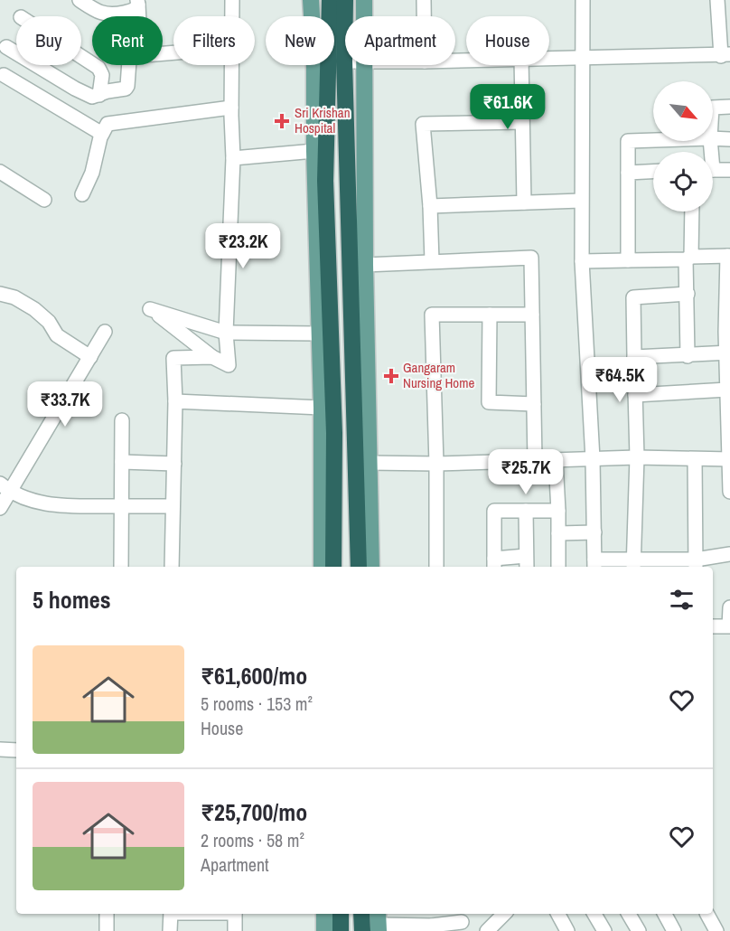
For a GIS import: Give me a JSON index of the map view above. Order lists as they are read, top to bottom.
{
  "places": {
    "health": ["Sri Krishan Hospital", "Gangaram Nursing Home"]
  },
  "north": "bottom right",
  "page": {
    "chip": [
      "Buy",
      "Rent",
      "Filters",
      "New",
      "Apartment",
      "House"
    ],
    "price": [
      "₹61.6K",
      "₹23.2K",
      "₹64.5K",
      "₹33.7K",
      "₹25.7K"
    ],
    "heading": "5 homes",
    "list": [
      {
        "name": "₹61,600/mo",
        "note": "5 rooms · 153 m² · House"
      },
      {
        "name": "₹25,700/mo",
        "note": "2 rooms · 58 m² · Apartment"
      }
    ]
  }
}
